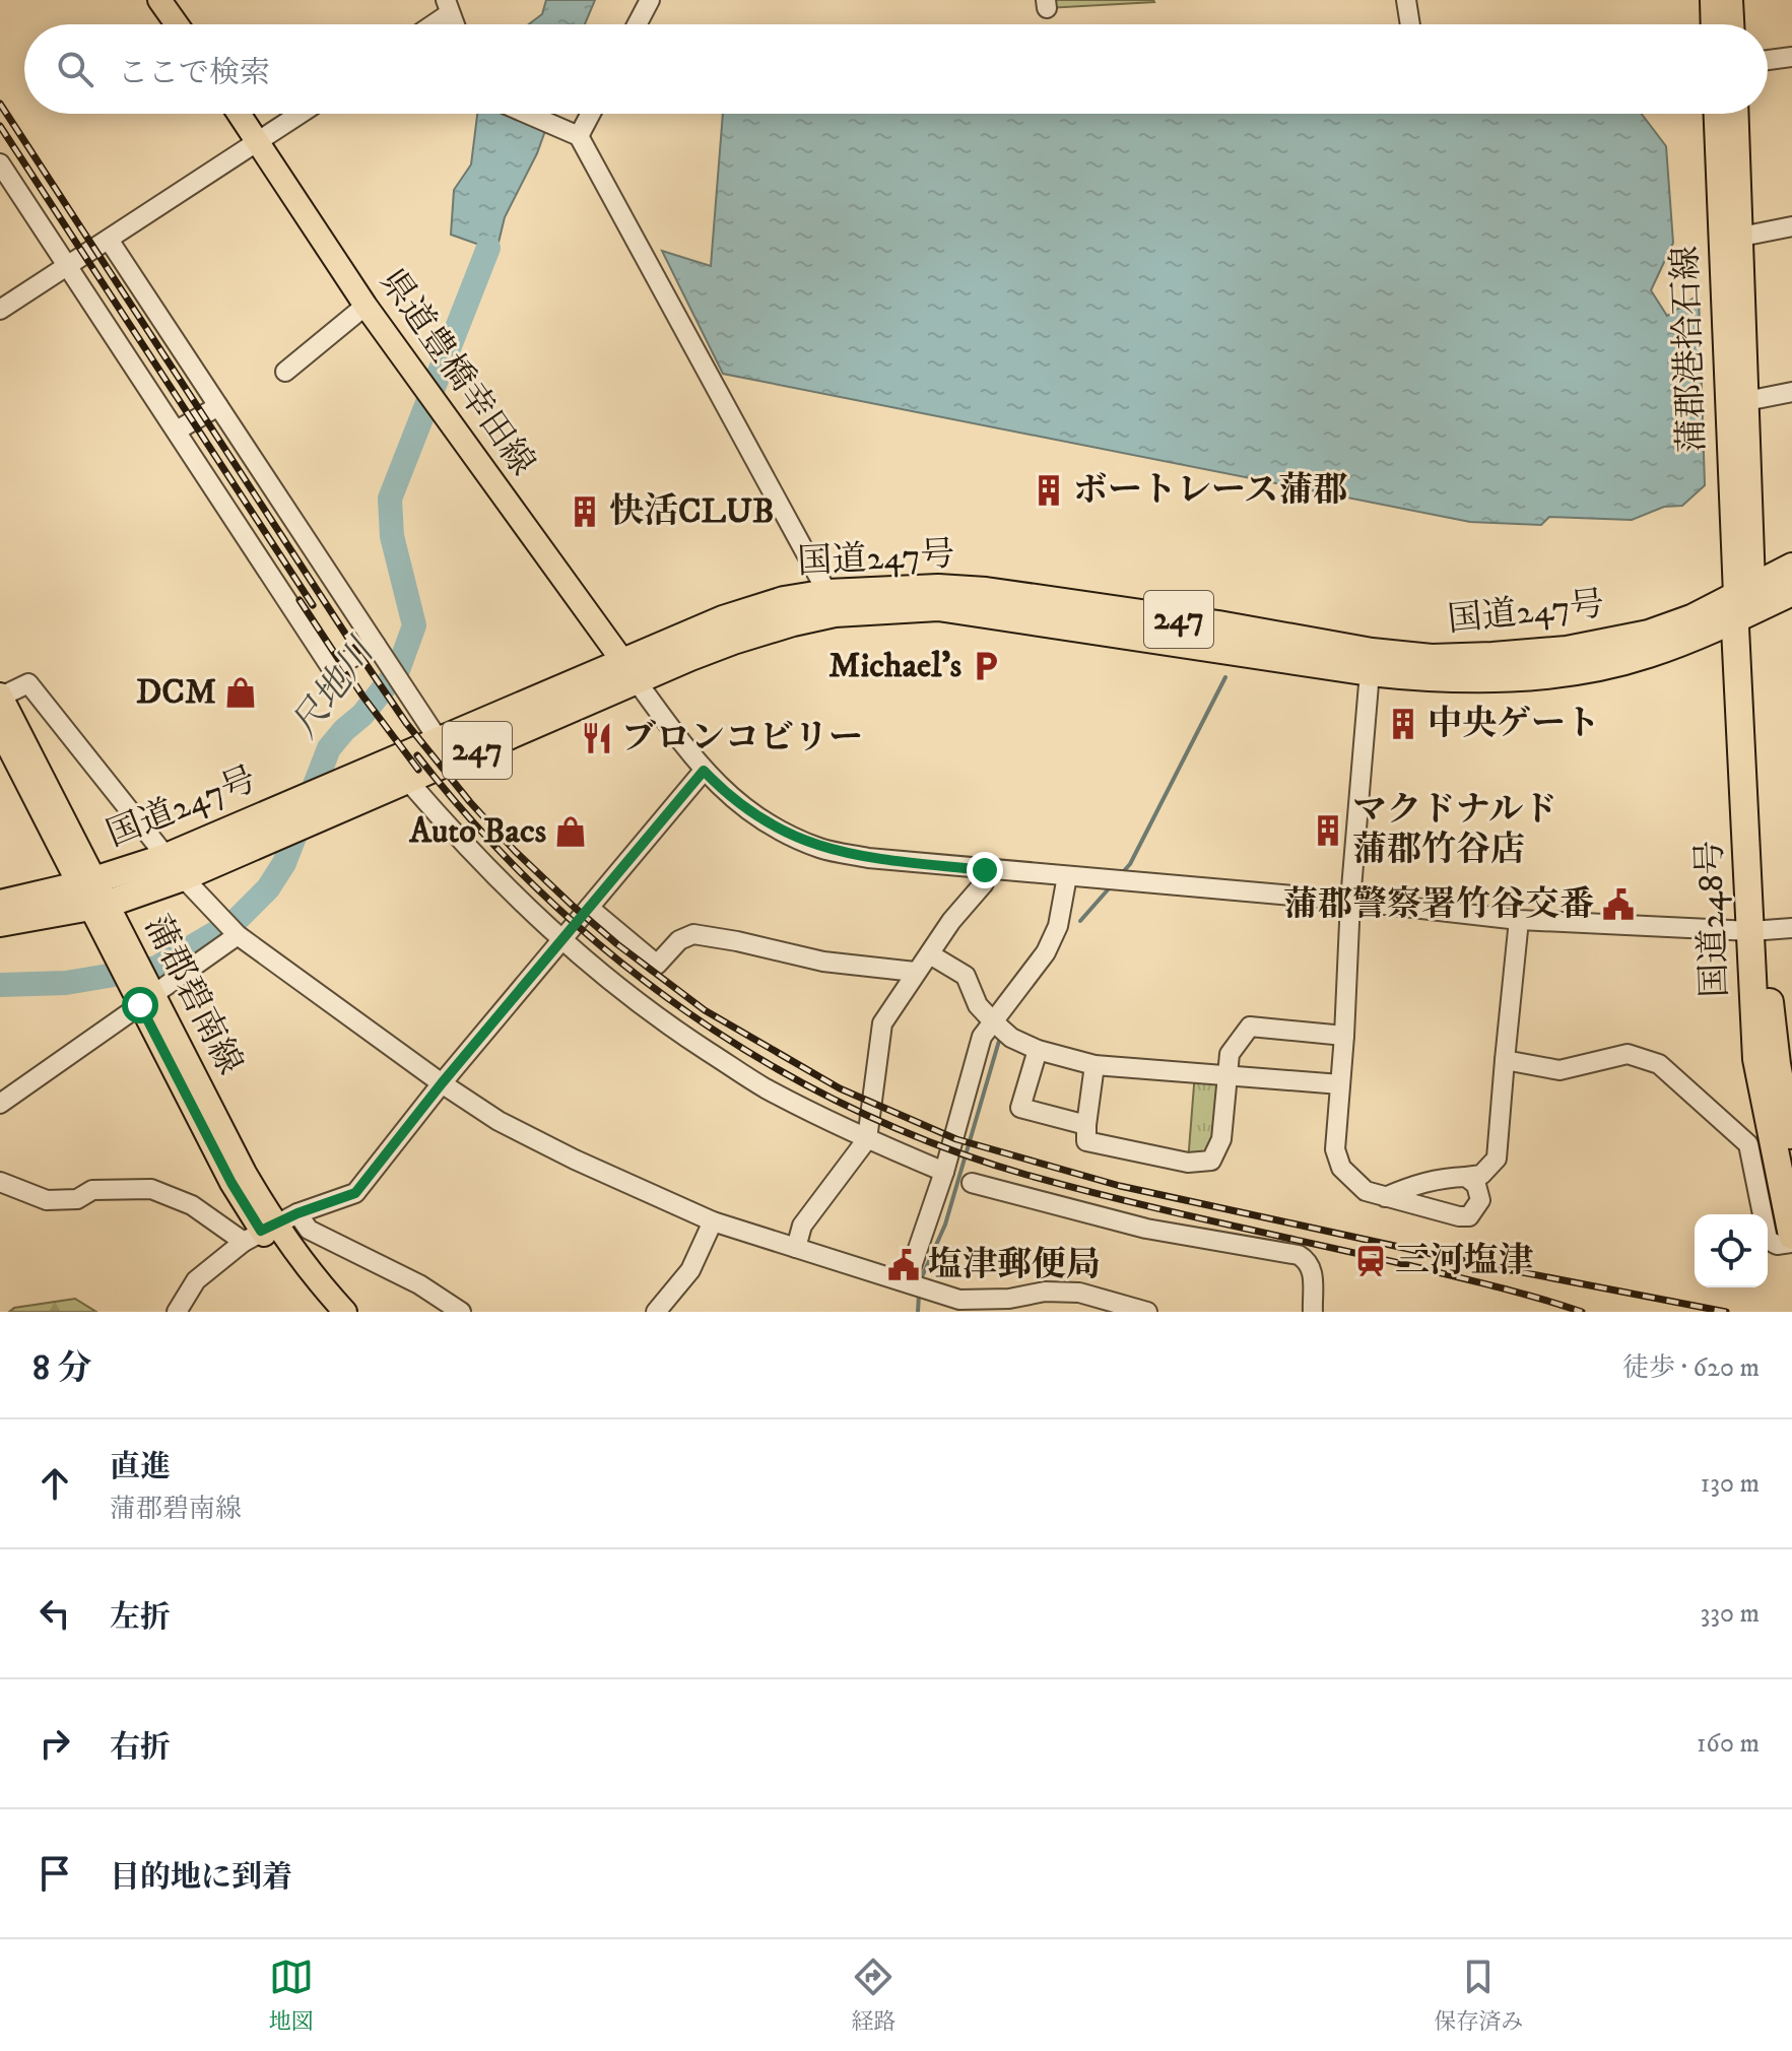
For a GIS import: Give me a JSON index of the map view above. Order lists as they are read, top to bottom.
{
  "streets": {
    "highway": ["国道247号", "247", "国道248号"],
    "main road": ["蒲郡港拾石線", "県道豊橋幸田線", "蒲郡碧南線"]
  },
  "crossings": [
    ["蒲郡港拾石線", "国道247号"],
    ["蒲郡港拾石線", "国道248号"],
    ["県道豊橋幸田線", "国道247号"],
    ["国道247号", "国道248号"],
    ["国道247号", "蒲郡碧南線"]
  ],
  "water": ["尺地川"],
  "places": {
    "building": [
      "ボートレース蒲郡",
      "快活CLUB",
      "中央ゲート",
      "マクドナルド 蒲郡竹谷店"
    ],
    "parking": ["Michael's"],
    "shop": ["DCM", "Auto Bacs"],
    "restaurant": ["ブロンコビリー"],
    "public building": ["蒲郡警察署竹谷交番", "塩津郵便局"],
    "station": ["三河塩津"]
  },
  "page": {
    "search": "ここで検索",
    "heading": ["8 分", "徒歩 · 620 m"],
    "list": [
      ["直進", "蒲郡碧南線", "130 m"],
      ["左折", "330 m"],
      ["右折", "160 m"],
      "目的地に到着"
    ],
    "nav": ["地図", "経路", "保存済み"]
  }
}
